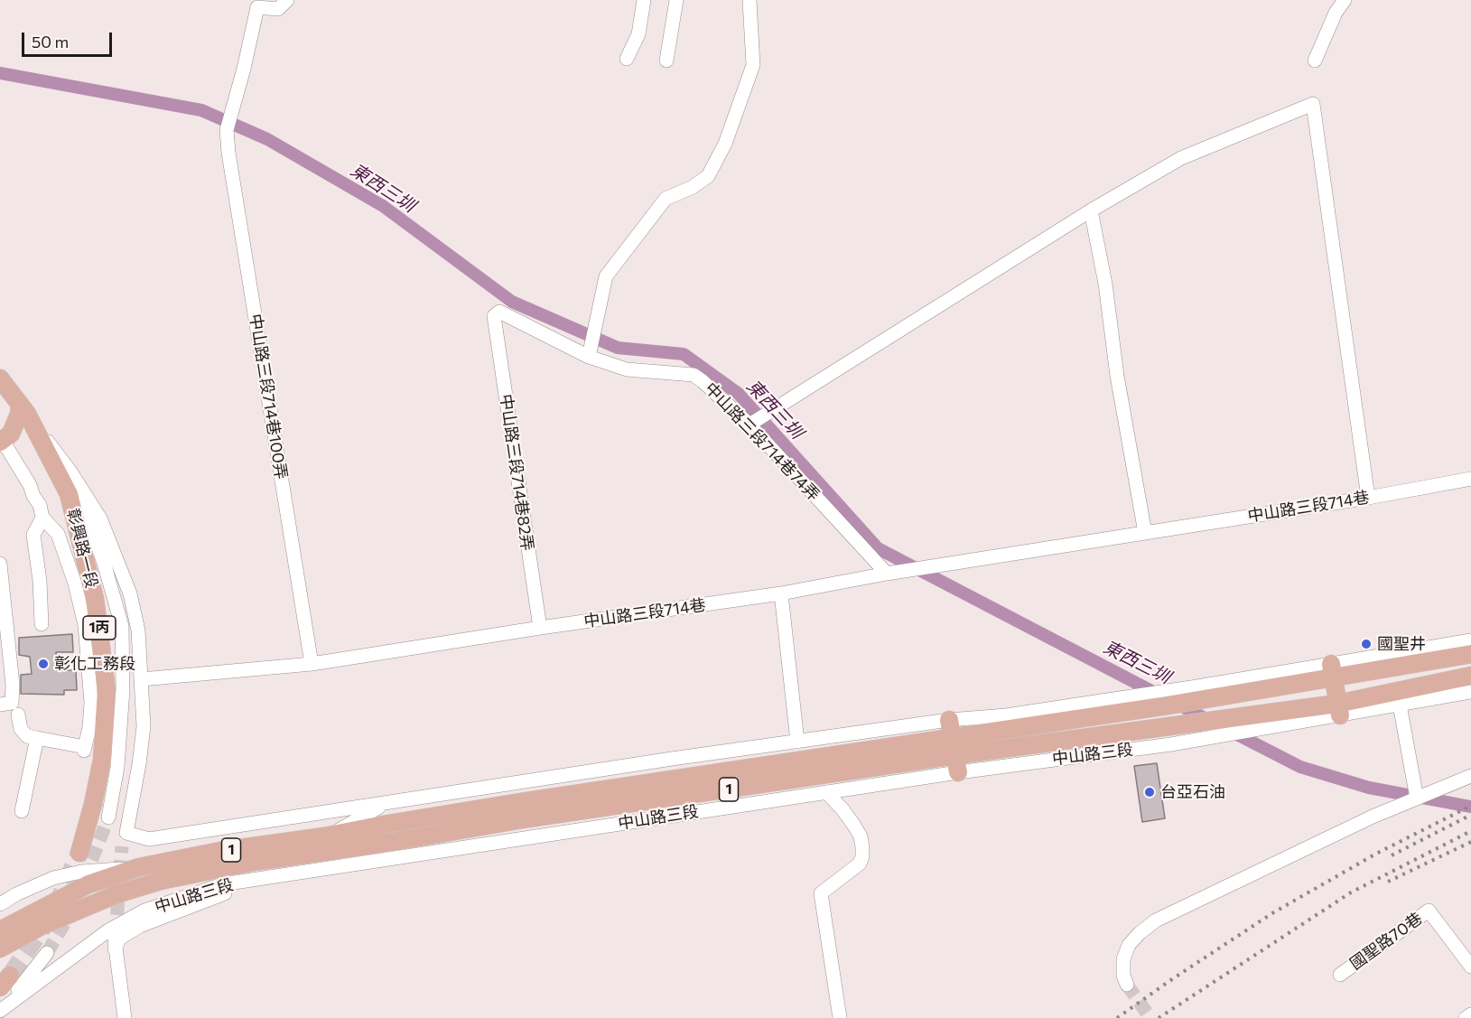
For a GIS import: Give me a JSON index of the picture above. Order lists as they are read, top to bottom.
{
  "streets": {
    "main road": [
      "彰興路一段",
      "1丙",
      "中山路三段",
      "1"
    ],
    "street": [
      "中山路三段714巷100弄",
      "中山路三段714巷74弄",
      "中山路三段714巷82弄",
      "中山路三段714巷",
      "國聖路70巷"
    ]
  },
  "crossings": [
    ["中山路三段714巷100弄", "中山路三段714巷"],
    ["中山路三段714巷74弄", "中山路三段714巷82弄"],
    ["中山路三段714巷74弄", "中山路三段714巷"],
    ["中山路三段714巷82弄", "中山路三段714巷"],
    ["中山路三段714巷", "1"],
    ["彰興路一段", "1"]
  ],
  "water": ["東西三圳"],
  "places": ["國聖井", "彰化工務段", "台亞石油"],
  "scale_bar": "50 m"
}
